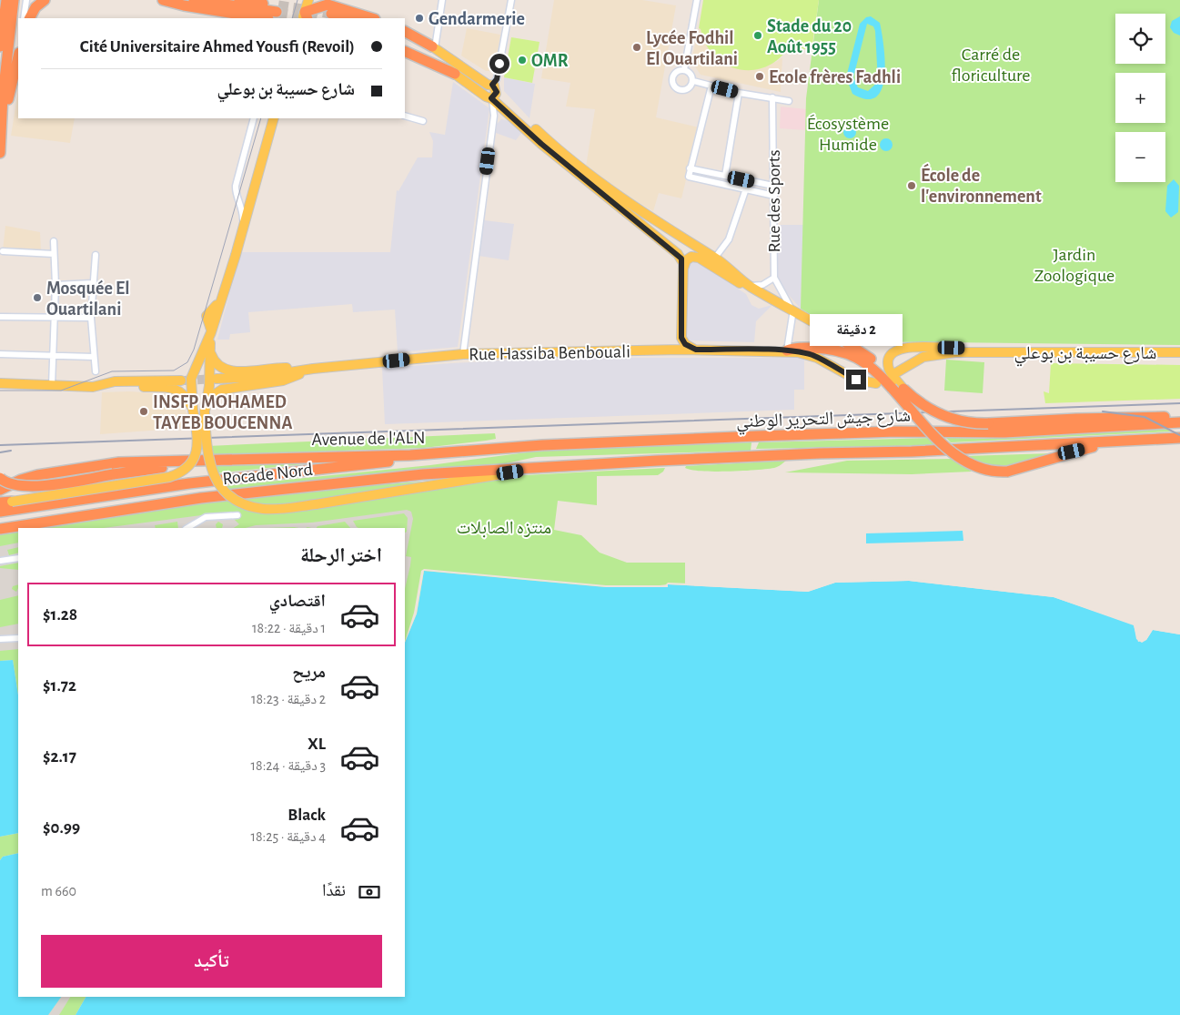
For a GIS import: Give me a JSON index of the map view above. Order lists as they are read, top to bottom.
{
  "streets": {
    "highway": ["شارع جيش التحرير الوطني", "Avenue de l'ALN", "Rocade Nord"],
    "main road": ["Rue Hassiba Benbouali", "شارع حسيبة بن بوعلي"],
    "street": ["Rue des Sports"]
  },
  "crossings": [
    ["شارع جيش التحرير الوطني", "Avenue de l'ALN"],
    ["شارع جيش التحرير الوطني", "Rocade Nord"],
    ["Avenue de l'ALN", "Rocade Nord"]
  ],
  "parks": [
    "Carré de floriculture",
    "Écosystème Humide",
    "Jardin Zoologique",
    "منتزه الصابلات"
  ],
  "places": [
    "Gendarmerie",
    "Stade du 20 Août 1955",
    "Lycée Fodhil El Ouartilani",
    "OMR",
    "Ecole frères Fadhli",
    "École de l'environnement",
    "Mosquée El Ouartilani",
    "INSFP MOHAMED TAYEB BOUCENNA"
  ],
  "page": {
    "map_buttons": ["+", "−"],
    "banner": ["Cité Universitaire Ahmed Yousfi (Revoil)", "شارع حسيبة بن بوعلي"],
    "bubble": "2 دقيقة",
    "heading": "اختر الرحلة",
    "list": [
      {
        "name": "اقتصادي",
        "note": "1 دقيقة · 18:22",
        "value": "$1.28"
      },
      {
        "name": "مريح",
        "note": "2 دقيقة · 18:23",
        "value": "$1.72"
      },
      {
        "name": "XL",
        "note": "3 دقيقة · 18:24",
        "value": "$2.17"
      },
      {
        "name": "Black",
        "note": "4 دقيقة · 18:25",
        "value": "$0.99"
      }
    ],
    "pay": ["نقدًا", "660 m"],
    "buttons": "تأكيد"
  }
}
